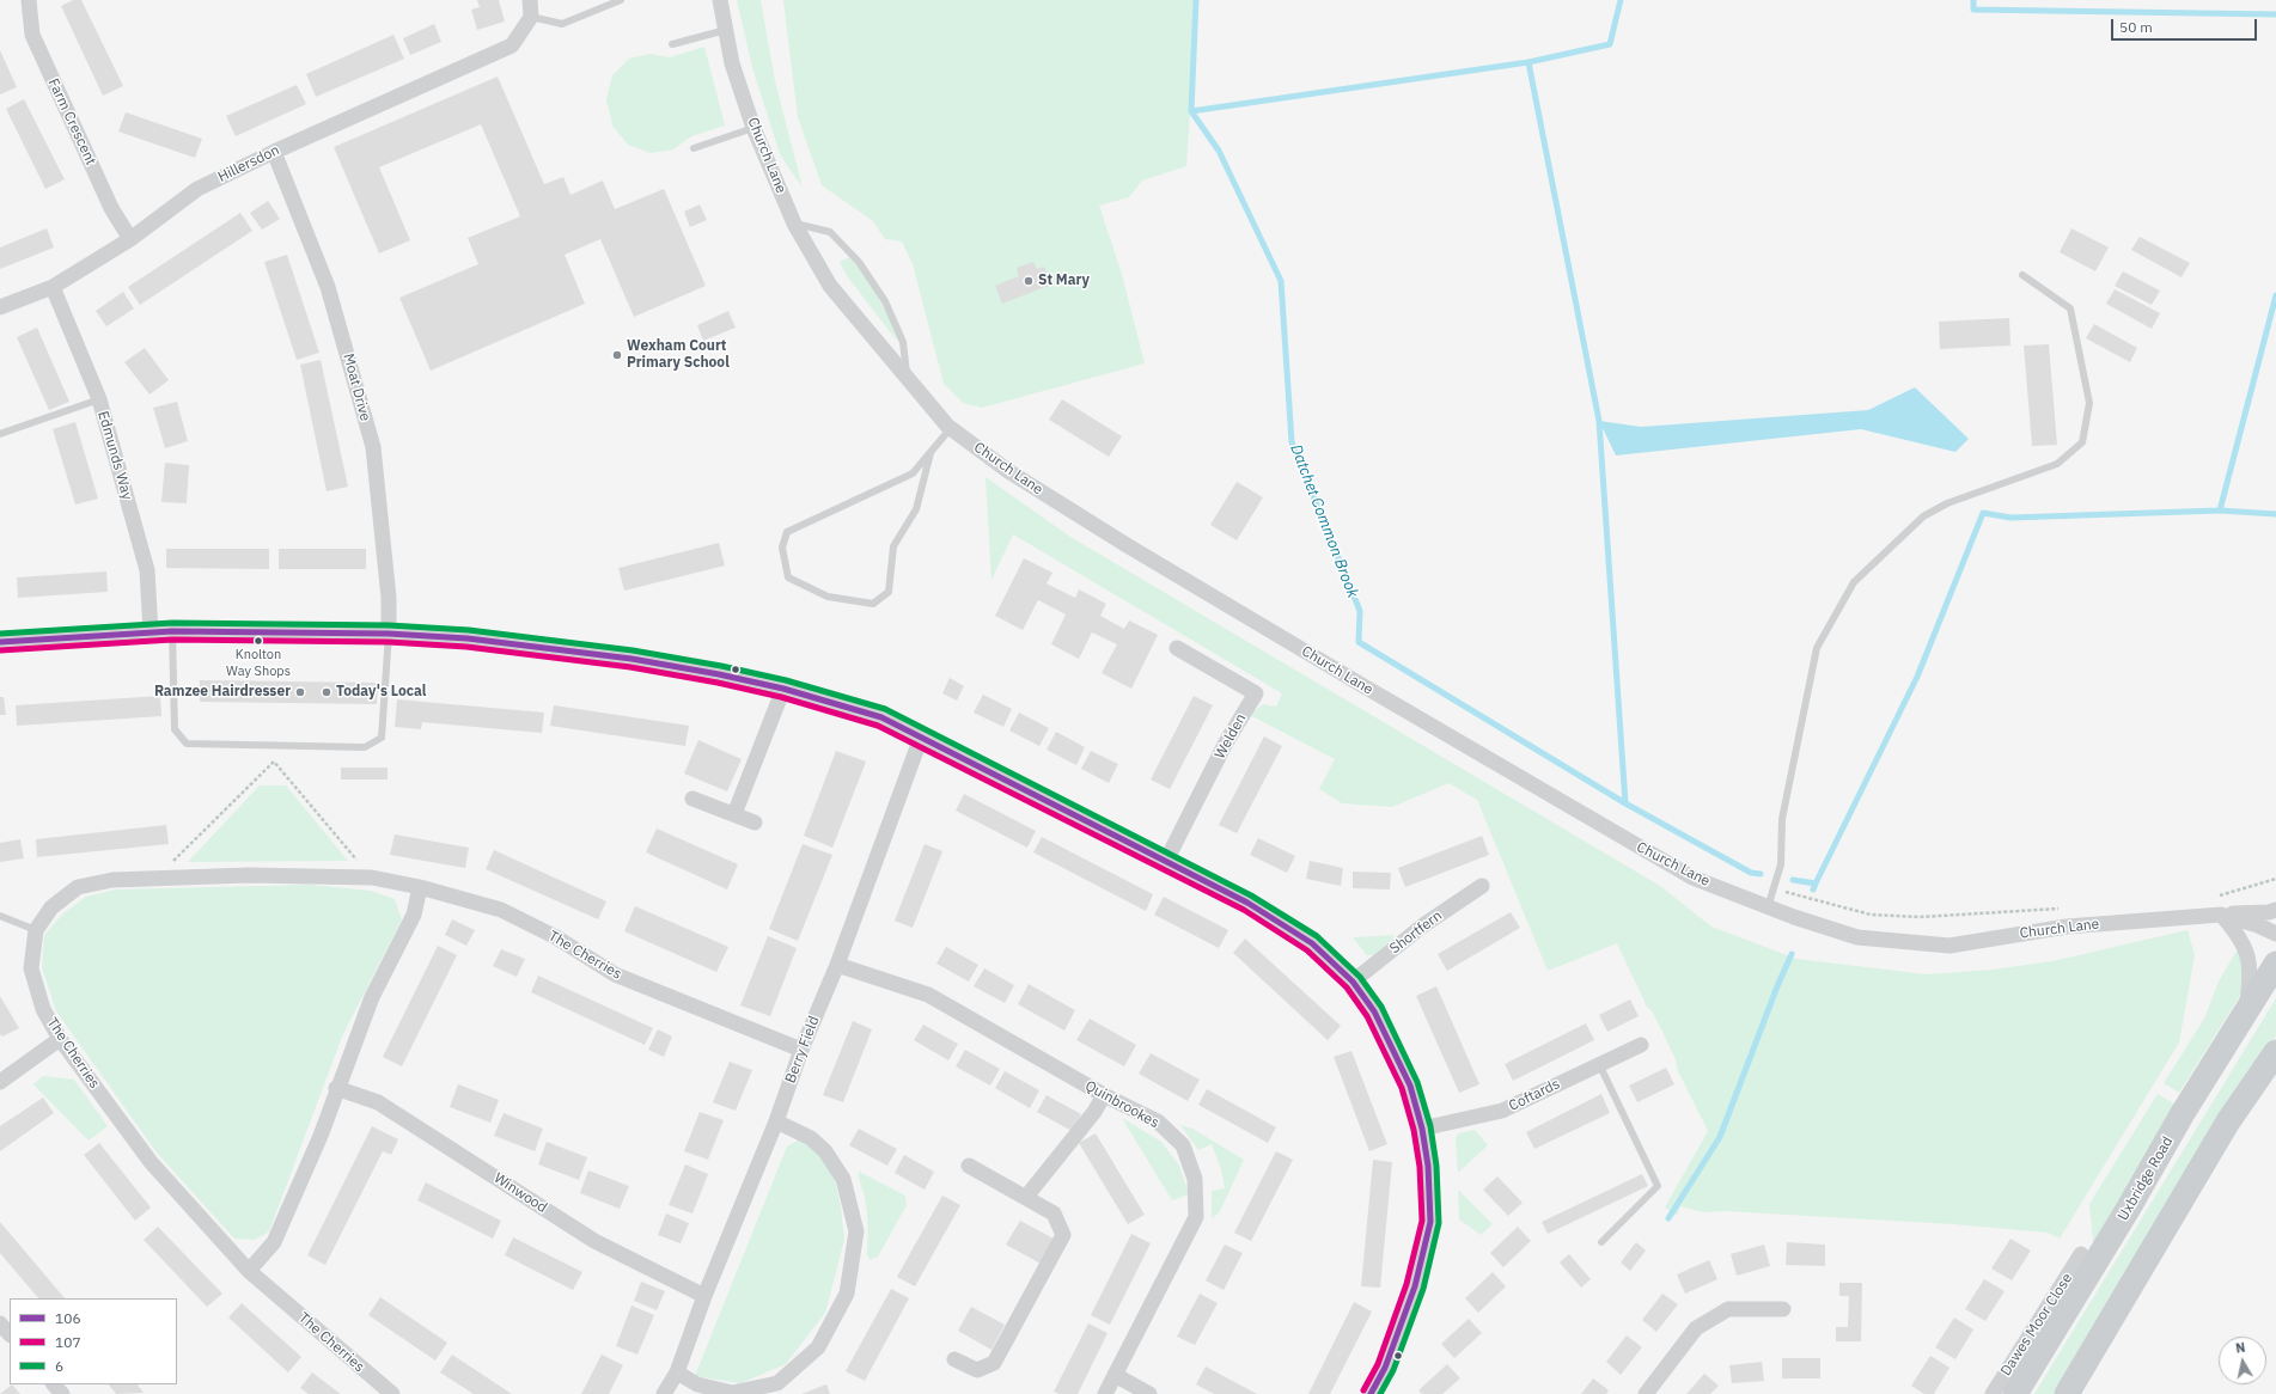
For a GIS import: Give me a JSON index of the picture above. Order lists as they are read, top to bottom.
{
  "streets": {
    "main road": ["Uxbridge Road"],
    "street": [
      "Farm Crescent",
      "Church Lane",
      "Hillersdon",
      "Moat Drive",
      "Edmunds Way",
      "Welden",
      "Shortfern",
      "The Cherries",
      "Berry Field",
      "Coftards",
      "Quinbrookes",
      "Winwood",
      "Dawes Moor Close"
    ]
  },
  "crossings": [
    ["Farm Crescent", "Hillersdon"],
    ["Hillersdon", "Moat Drive"],
    ["Hillersdon", "Edmunds Way"],
    ["The Cherries", "Berry Field"],
    ["Berry Field", "Quinbrookes"],
    ["Berry Field", "Winwood"]
  ],
  "water": ["Datchet Common Brook"],
  "places": [
    "St Mary",
    "Wexham Court Primary School",
    "Knolton Way Shops",
    "Ramzee Hairdresser",
    "Today's Local"
  ],
  "lines": ["transit line 6", "transit line 106", "transit line 107"],
  "legend": ["106", "107", "6"],
  "scale_bar": "50 m",
  "north": "top"
}
